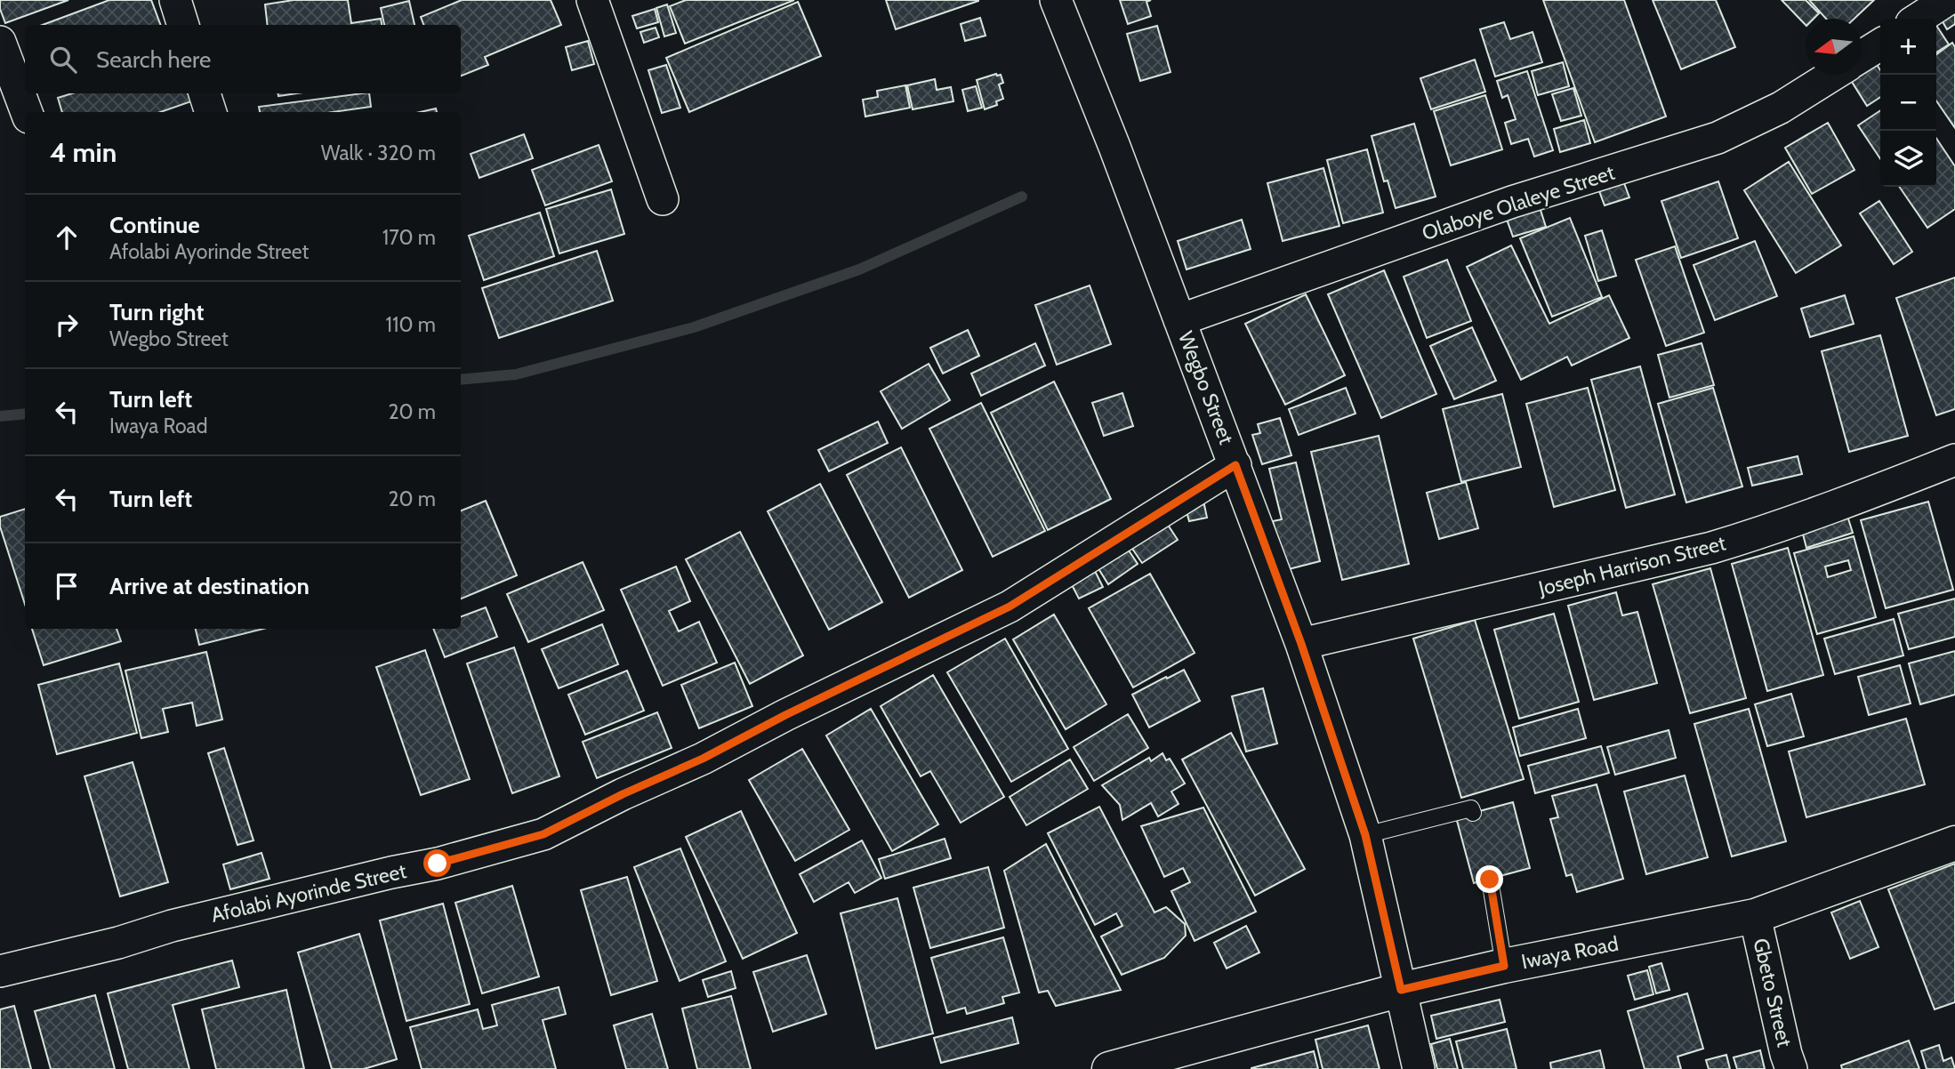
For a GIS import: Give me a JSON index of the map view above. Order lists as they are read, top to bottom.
{
  "streets": {
    "street": [
      "Olaboye Olaleye Street",
      "Wegbo Street",
      "Joseph Harrison Street",
      "Afolabi Ayorinde Street",
      "Iwaya Road",
      "Gbeto Street"
    ]
  },
  "crossings": [
    ["Olaboye Olaleye Street", "Wegbo Street"],
    ["Wegbo Street", "Joseph Harrison Street"],
    ["Wegbo Street", "Afolabi Ayorinde Street"],
    ["Wegbo Street", "Iwaya Road"],
    ["Iwaya Road", "Gbeto Street"]
  ],
  "north": "left",
  "page": {
    "map_buttons": ["+", "−"],
    "search": "Search here",
    "heading": ["4 min", "Walk · 320 m"],
    "list": [
      ["Continue", "Afolabi Ayorinde Street", "170 m"],
      ["Turn right", "Wegbo Street", "110 m"],
      ["Turn left", "Iwaya Road", "20 m"],
      ["Turn left", "20 m"],
      "Arrive at destination"
    ]
  }
}
